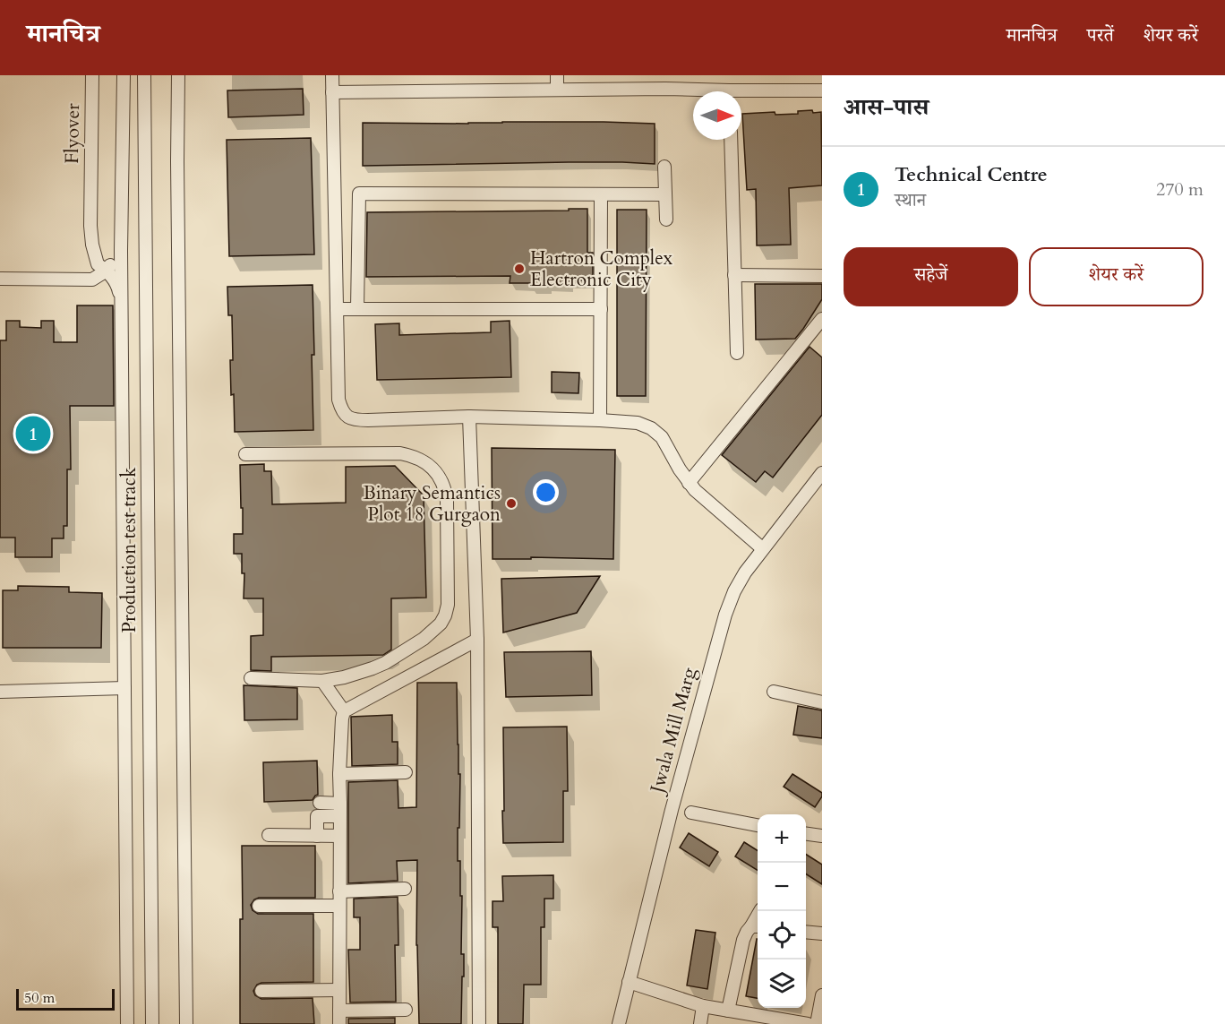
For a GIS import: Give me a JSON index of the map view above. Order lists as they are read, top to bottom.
{
  "streets": {
    "street": ["Flyover", "Production test track", "Jwala Mill Marg"]
  },
  "places": ["Hartron Complex Electronic City", "Binary Semantics Plot 18 Gurgaon"],
  "scale_bar": "50 m",
  "north": "right",
  "page": {
    "header": "मानचित्र",
    "nav": ["मानचित्र", "परतें", "शेयर करें"],
    "heading": "आस-पास",
    "list": [
      {
        "mark": "1",
        "name": "Technical Centre",
        "note": "स्थान",
        "value": "270 m"
      }
    ],
    "buttons": ["सहेजें", "शेयर करें"],
    "pins": "1",
    "map_buttons": ["+", "−"],
    "scale": "50 m"
  }
}
